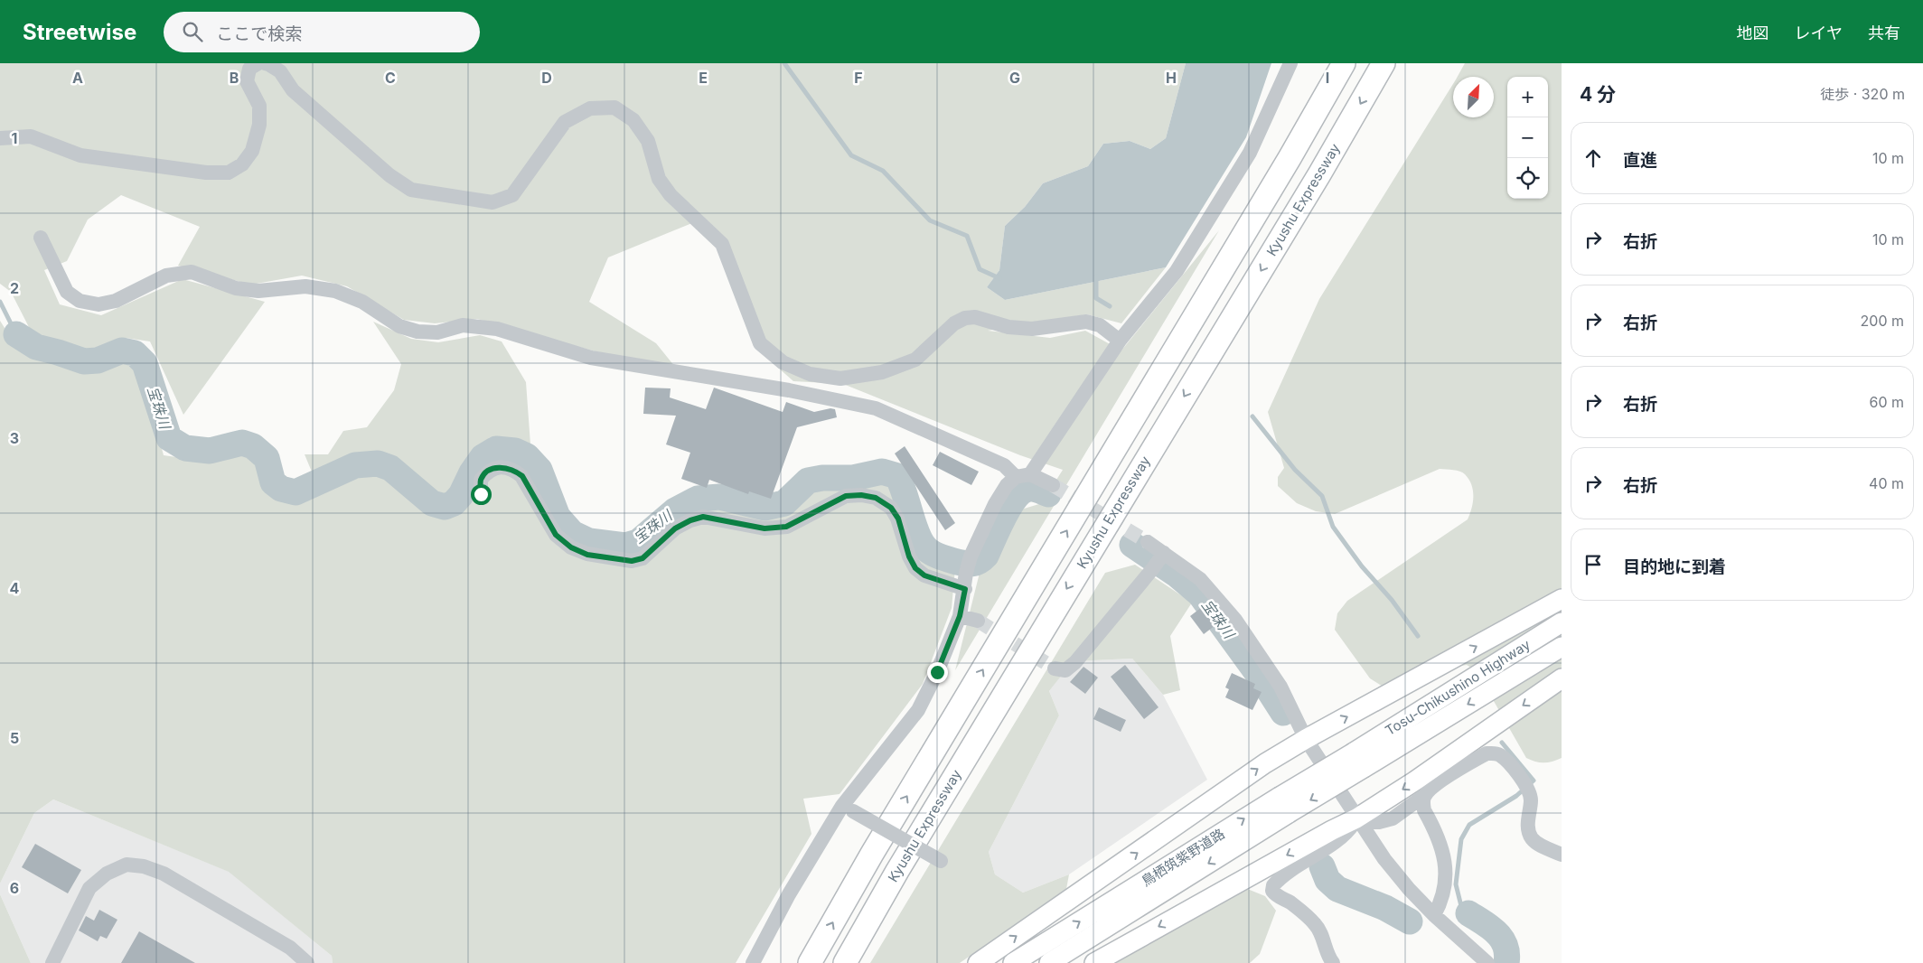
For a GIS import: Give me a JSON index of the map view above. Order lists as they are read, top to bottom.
{
  "streets": {
    "highway": ["Kyushu Expressway"],
    "main road": ["Tosu-Chikushino Highway", "鳥栖筑紫野道路"]
  },
  "crossings": [
    ["Tosu-Chikushino Highway", "鳥栖筑紫野道路"]
  ],
  "water": ["宝珠川"],
  "north": "top right",
  "page": {
    "header": "Streetwise",
    "search": "ここで検索",
    "nav": ["地図", "レイヤ", "共有"],
    "heading": ["4 分", "徒歩 · 320 m"],
    "map_buttons": ["+", "−"],
    "list": [
      ["直進", "10 m"],
      ["右折", "10 m"],
      ["右折", "200 m"],
      ["右折", "60 m"],
      ["右折", "40 m"],
      "目的地に到着"
    ]
  },
  "grid": {
    "columns": [
      "A",
      "B",
      "C",
      "D",
      "E",
      "F",
      "G",
      "H",
      "I"
    ],
    "rows": [
      "1",
      "2",
      "3",
      "4",
      "5",
      "6"
    ]
  }
}
